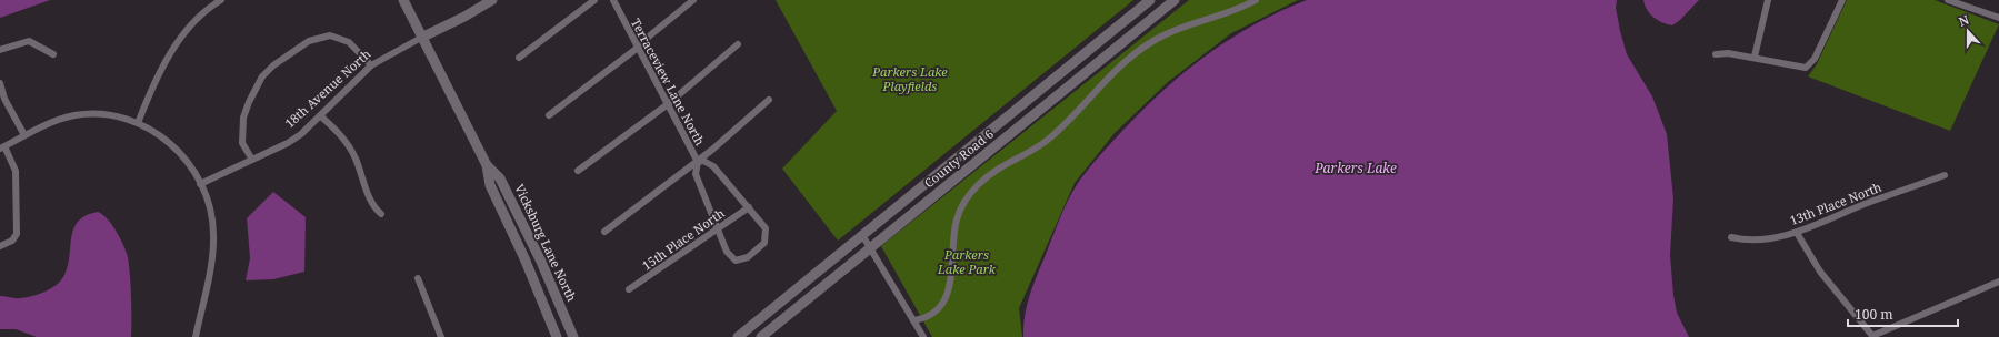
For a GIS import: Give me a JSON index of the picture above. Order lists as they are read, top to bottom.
{
  "streets": {
    "main road": ["18th Avenue North", "County Road 6", "Vicksburg Lane North"],
    "street": ["Terraceview Lane North", "13th Place North", "15th Place North"]
  },
  "crossings": [
    ["Terraceview Lane North", "15th Place North"],
    ["18th Avenue North", "Vicksburg Lane North"]
  ],
  "water": ["Parkers Lake"],
  "parks": ["Parkers Lake Playfields", "Parkers Lake Park"],
  "scale_bar": "100 m",
  "north": "top"
}
